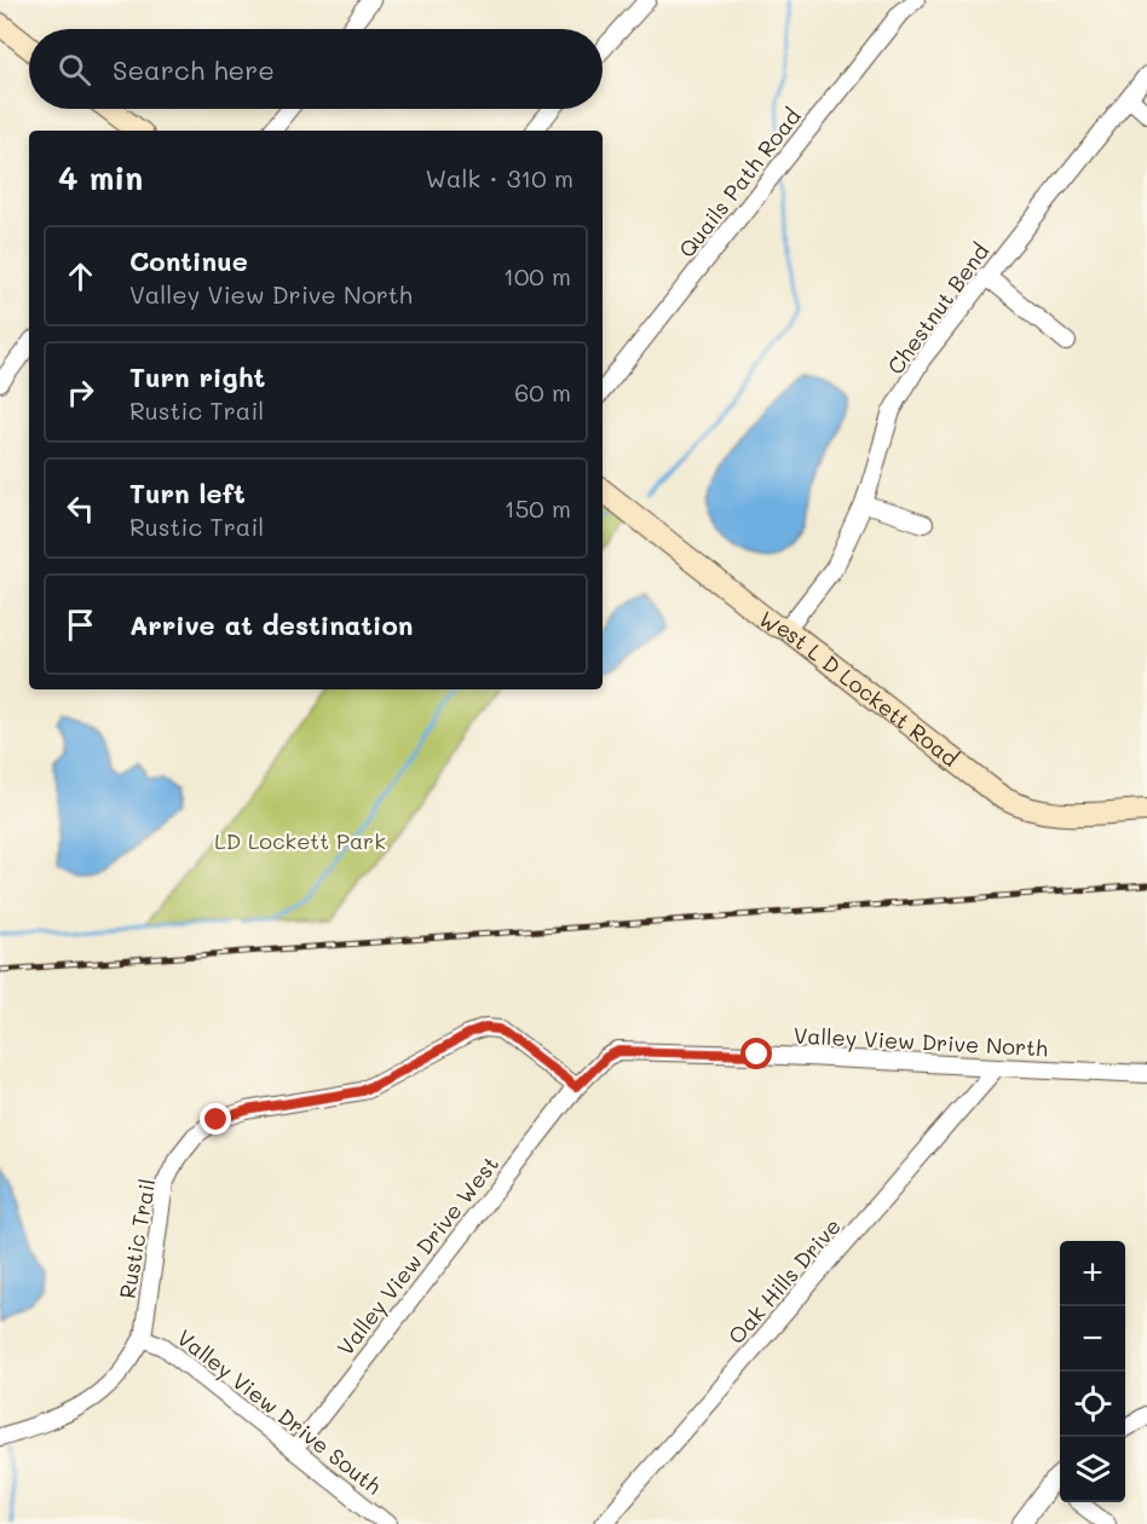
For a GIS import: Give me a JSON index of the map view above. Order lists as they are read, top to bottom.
{
  "streets": {
    "main road": ["West L D Lockett Road"],
    "street": [
      "Quails Path Road",
      "Chestnut Bend",
      "Valley View Drive North",
      "Rustic Trail",
      "Valley View Drive West",
      "Oak Hills Drive",
      "Valley View Drive South"
    ]
  },
  "crossings": [
    ["Chestnut Bend", "West L D Lockett Road"],
    ["Valley View Drive North", "Rustic Trail"],
    ["Valley View Drive North", "Valley View Drive West"],
    ["Valley View Drive North", "Oak Hills Drive"],
    ["Rustic Trail", "Valley View Drive West"],
    ["Rustic Trail", "Valley View Drive South"],
    ["Valley View Drive West", "Valley View Drive South"]
  ],
  "parks": ["LD Lockett Park"],
  "page": {
    "search": "Search here",
    "heading": ["4 min", "Walk · 310 m"],
    "list": [
      ["Continue", "Valley View Drive North", "100 m"],
      ["Turn right", "Rustic Trail", "60 m"],
      ["Turn left", "Rustic Trail", "150 m"],
      "Arrive at destination"
    ],
    "map_buttons": ["+", "−"]
  }
}
